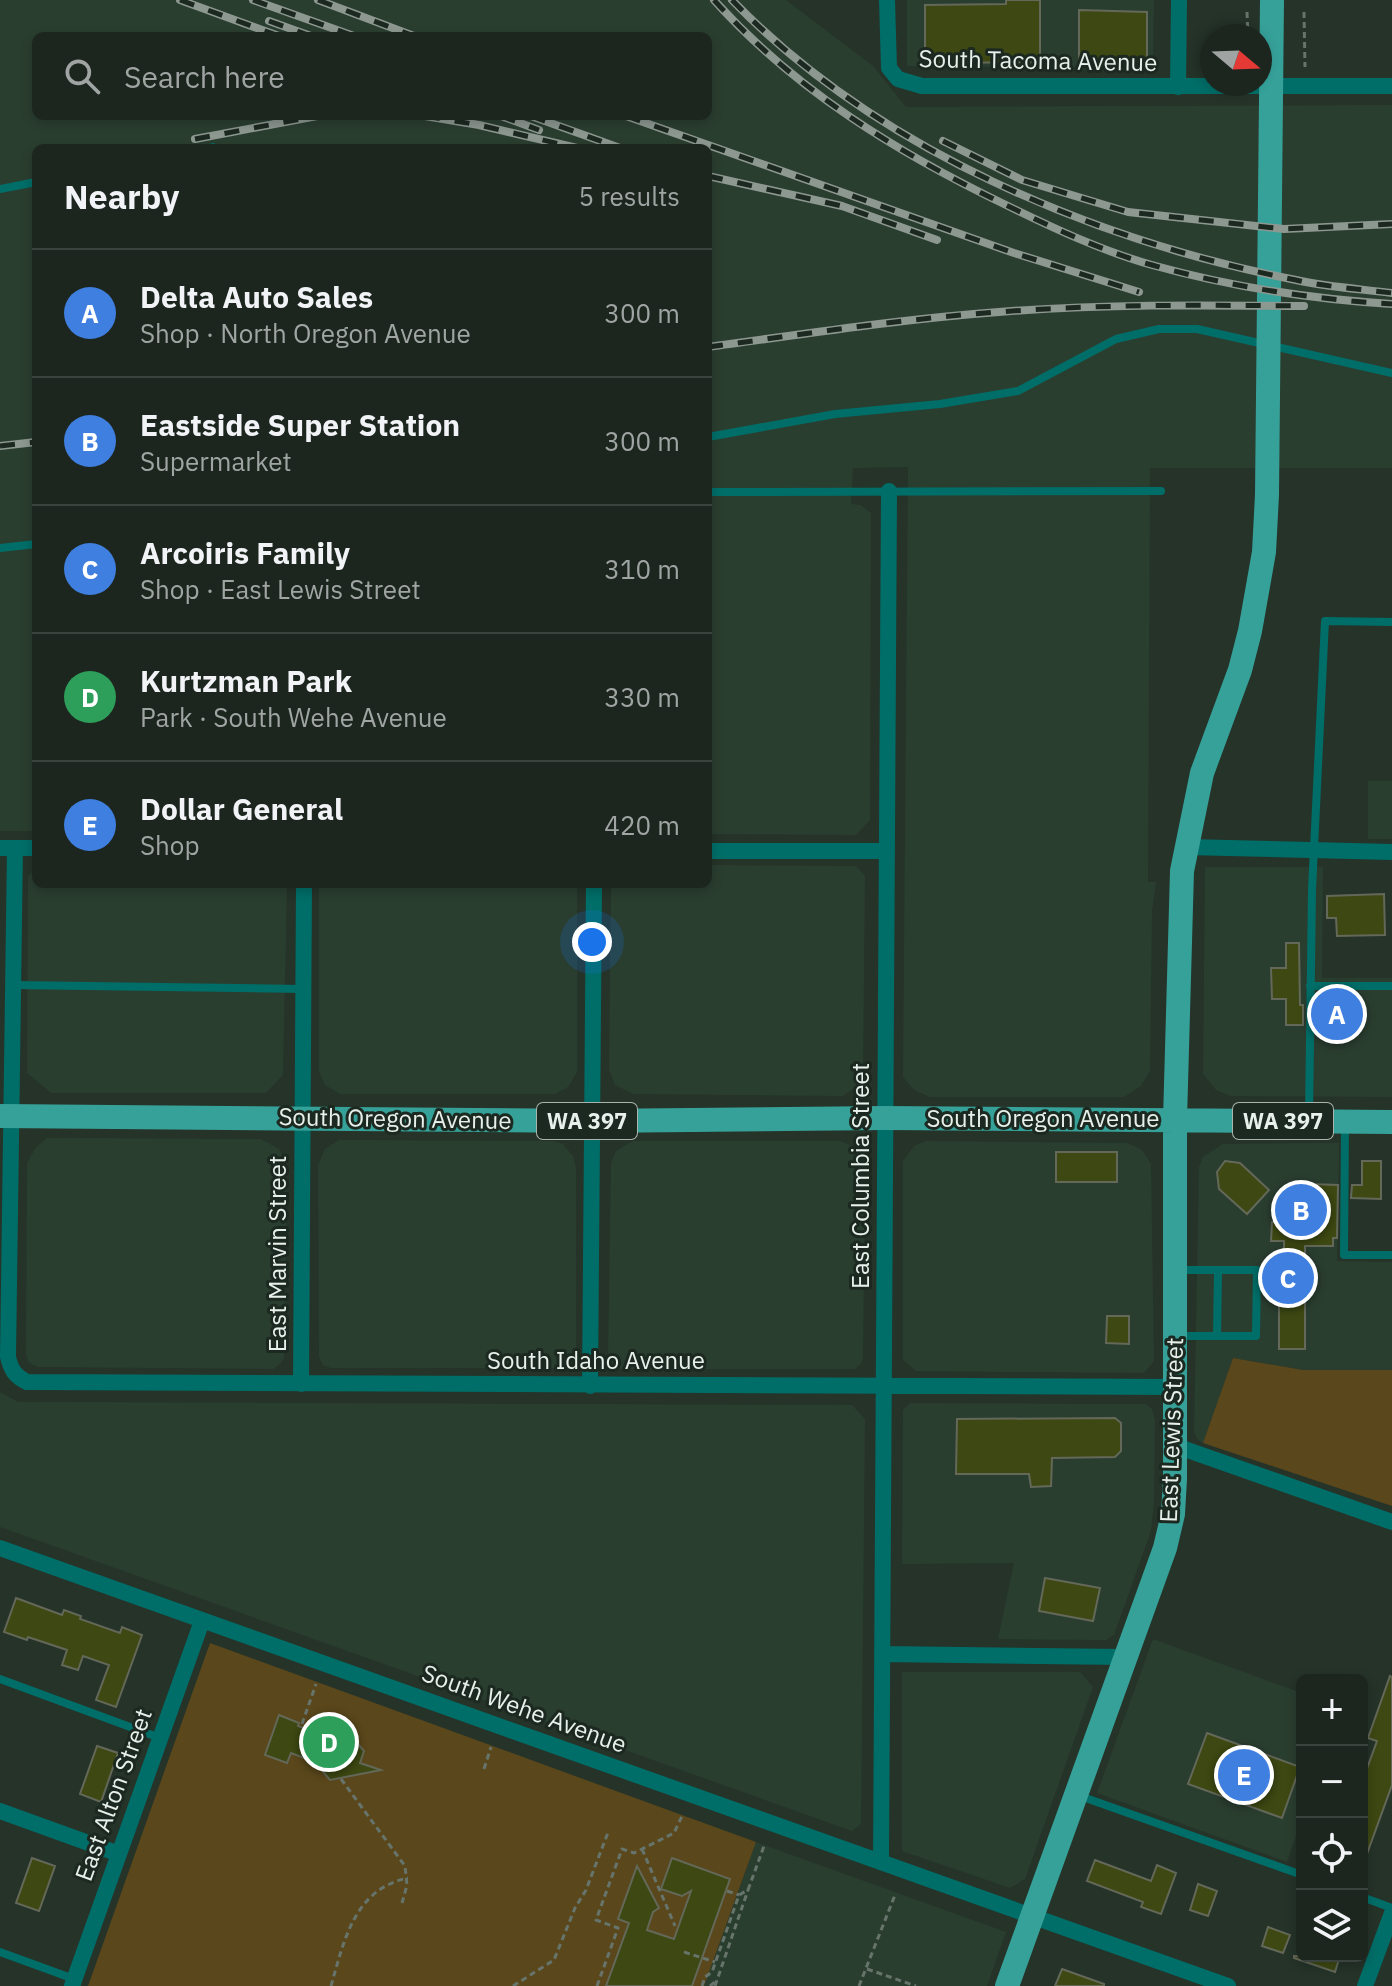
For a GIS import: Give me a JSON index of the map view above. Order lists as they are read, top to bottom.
{
  "streets": {
    "main road": ["South Oregon Avenue", "WA 397", "East Lewis Street"],
    "street": [
      "South Tacoma Avenue",
      "East Columbia Street",
      "East Marvin Street",
      "South Idaho Avenue",
      "South Wehe Avenue",
      "East Alton Street"
    ]
  },
  "crossings": [
    ["South Oregon Avenue", "WA 397"],
    ["South Oregon Avenue", "East Columbia Street"],
    ["South Oregon Avenue", "East Marvin Street"],
    ["South Oregon Avenue", "South Idaho Avenue"],
    ["South Oregon Avenue", "East Lewis Street"],
    ["WA 397", "East Lewis Street"],
    ["East Columbia Street", "South Idaho Avenue"],
    ["East Columbia Street", "South Wehe Avenue"],
    ["East Marvin Street", "South Idaho Avenue"],
    ["South Idaho Avenue", "East Lewis Street"],
    ["East Lewis Street", "South Wehe Avenue"],
    ["South Wehe Avenue", "East Alton Street"]
  ],
  "north": "right",
  "page": {
    "search": "Search here",
    "heading": ["Nearby", "5 results"],
    "list": [
      {
        "mark": "A",
        "name": "Delta Auto Sales",
        "note": "Shop · North Oregon Avenue",
        "value": "300 m"
      },
      {
        "mark": "B",
        "name": "Eastside Super Station",
        "note": "Supermarket",
        "value": "300 m"
      },
      {
        "mark": "C",
        "name": "Arcoiris Family",
        "note": "Shop · East Lewis Street",
        "value": "310 m"
      },
      {
        "mark": "D",
        "name": "Kurtzman Park",
        "note": "Park · South Wehe Avenue",
        "value": "330 m"
      },
      {
        "mark": "E",
        "name": "Dollar General",
        "note": "Shop",
        "value": "420 m"
      }
    ],
    "pins": [
      "A",
      "B",
      "C",
      "D",
      "E"
    ],
    "map_buttons": ["+", "−"]
  }
}
